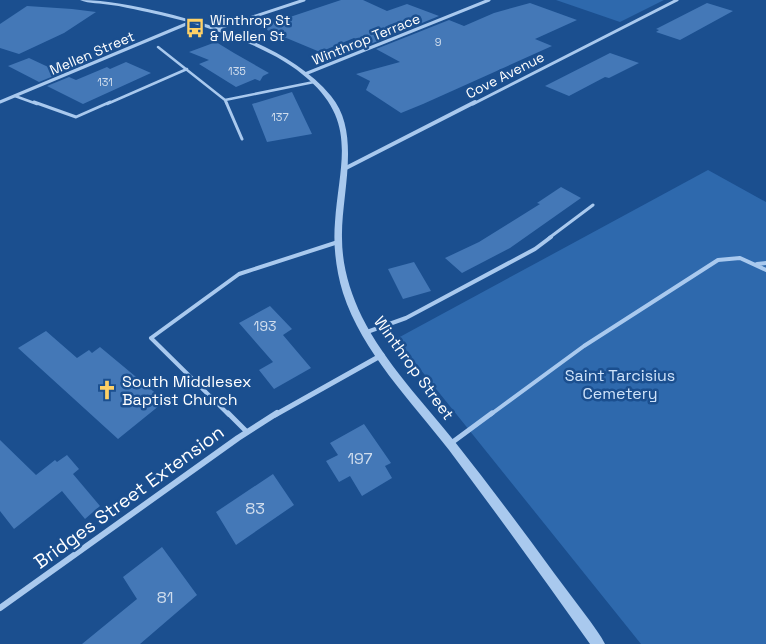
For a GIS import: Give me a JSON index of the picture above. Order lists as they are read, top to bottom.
{
  "streets": {
    "street": [
      "Winthrop Terrace",
      "Mellen Street",
      "Cove Avenue",
      "Winthrop Street",
      "Bridges Street Extension"
    ]
  },
  "crossings": [
    ["Winthrop Terrace", "Winthrop Street"],
    ["Mellen Street", "Winthrop Street"],
    ["Cove Avenue", "Winthrop Street"],
    ["Winthrop Street", "Bridges Street Extension"]
  ],
  "parks": ["Saint Tarcisius Cemetery"],
  "places": {
    "bus stop": ["Winthrop St & Mellen St"],
    "church": ["South Middlesex Baptist Church"]
  },
  "house_numbers": [
    "9",
    "135",
    "131",
    "137",
    "193",
    "197",
    "83",
    "81"
  ]
}
